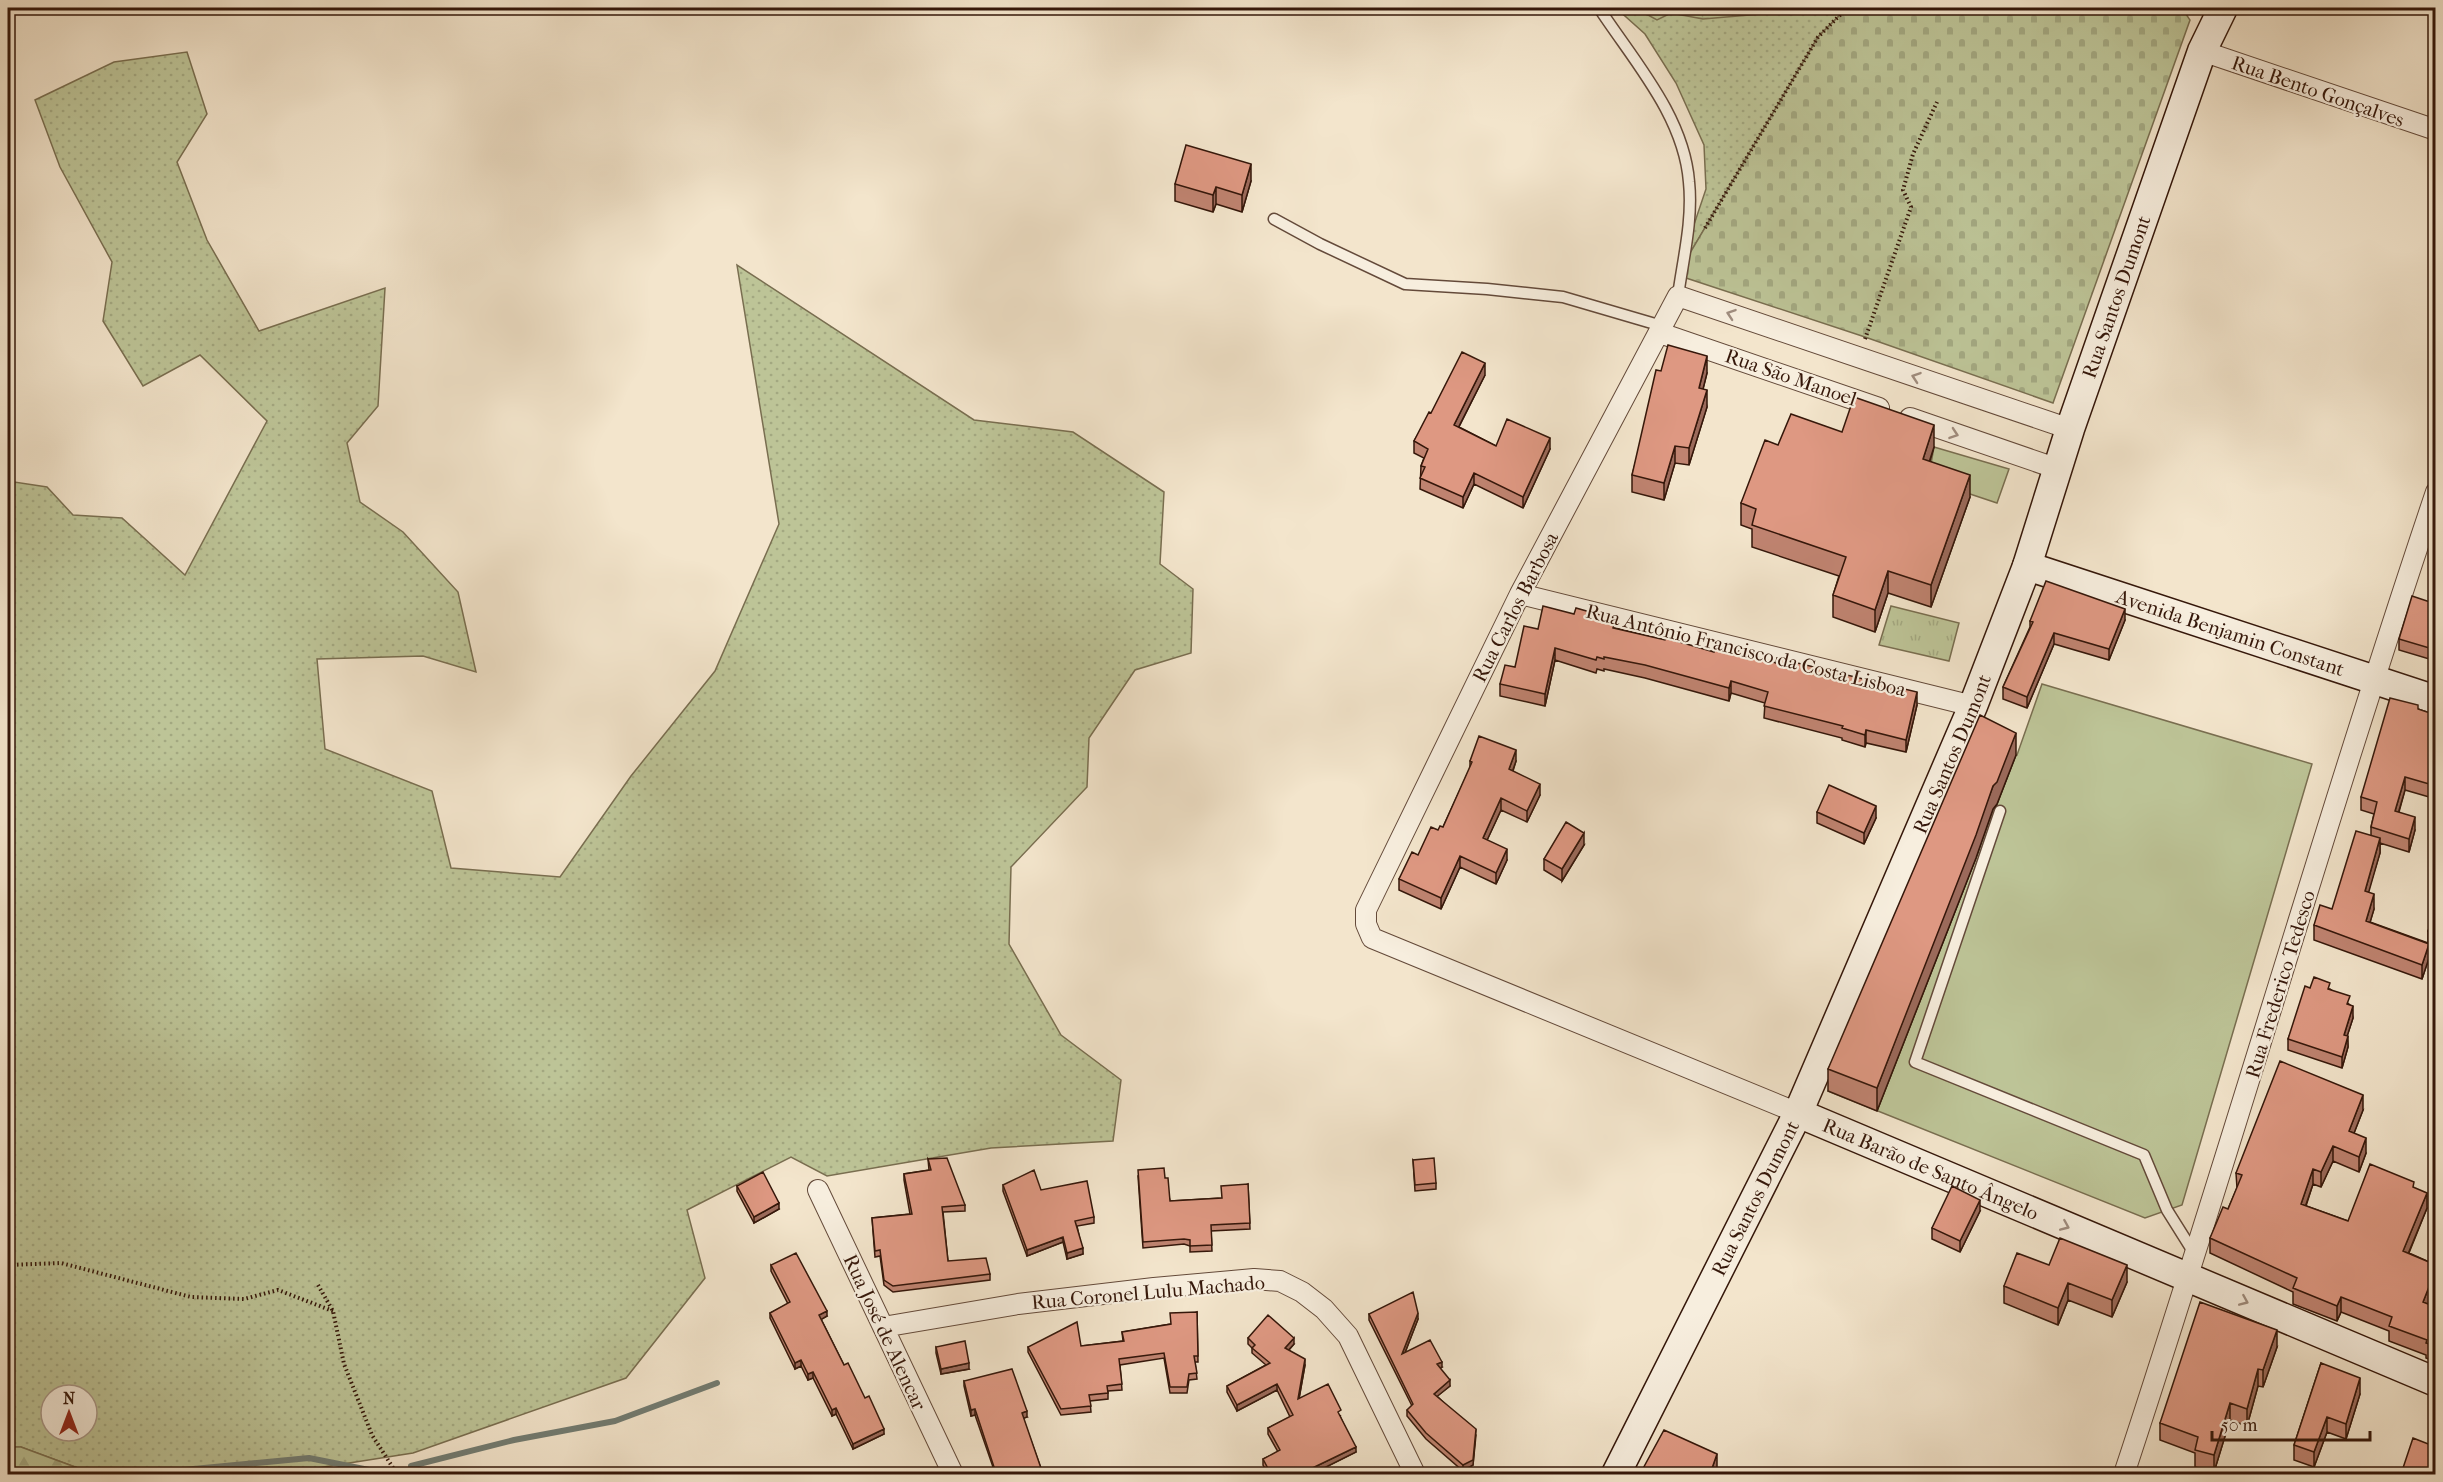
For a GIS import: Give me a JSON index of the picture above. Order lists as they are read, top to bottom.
{
  "streets": {
    "main road": ["Rua Santos Dumont", "Avenida Benjamin Constant", "Rua Barão de Santo Ângelo"],
    "street": [
      "Rua Bento Gonçalves",
      "Rua São Manoel",
      "Rua Carlos Barbosa",
      "Rua Antônio Francisco da Costa Lisboa",
      "Rua Frederico Tedesco",
      "Rua Coronel Lulu Machado",
      "Rua José de Alencar"
    ]
  },
  "crossings": [
    ["Rua Bento Gonçalves", "Rua Santos Dumont"],
    ["Rua Santos Dumont", "Rua São Manoel"],
    ["Rua Santos Dumont", "Avenida Benjamin Constant"],
    ["Rua Santos Dumont", "Rua Antônio Francisco da Costa Lisboa"],
    ["Rua Santos Dumont", "Rua Barão de Santo Ângelo"],
    ["Rua São Manoel", "Rua Carlos Barbosa"],
    ["Rua Carlos Barbosa", "Rua Antônio Francisco da Costa Lisboa"],
    ["Rua Carlos Barbosa", "Rua Barão de Santo Ângelo"],
    ["Avenida Benjamin Constant", "Rua Frederico Tedesco"],
    ["Rua Frederico Tedesco", "Rua Barão de Santo Ângelo"],
    ["Rua Coronel Lulu Machado", "Rua José de Alencar"]
  ],
  "one_way": ["Rua Barão de Santo Ângelo"],
  "scale_bar": "50 m",
  "north": "top"
}
